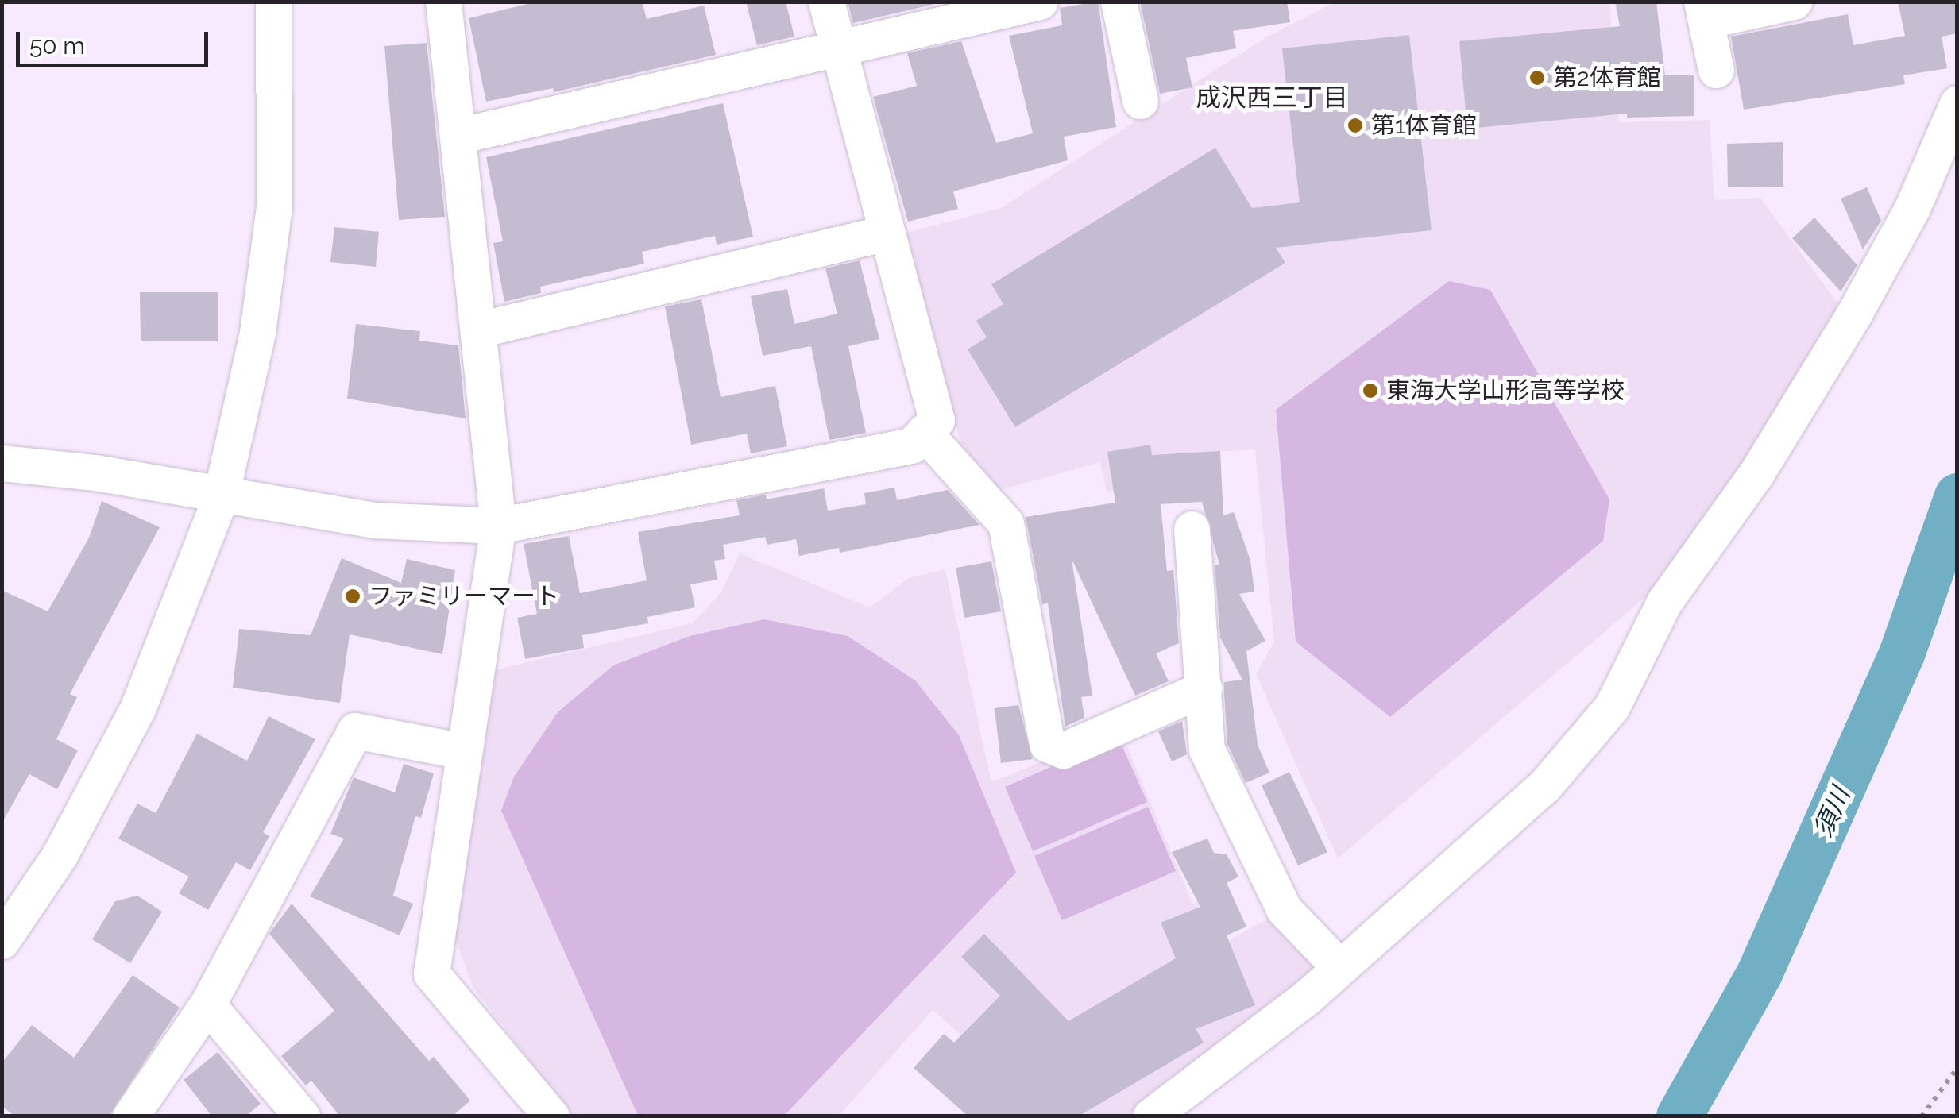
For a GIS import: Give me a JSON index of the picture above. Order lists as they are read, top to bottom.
{
  "districts": ["成沢西三丁目"],
  "water": ["須川"],
  "places": [
    "第2体育館",
    "第1体育館",
    "東海大学山形高等学校",
    "ファミリーマート"
  ],
  "scale_bar": "50 m"
}
